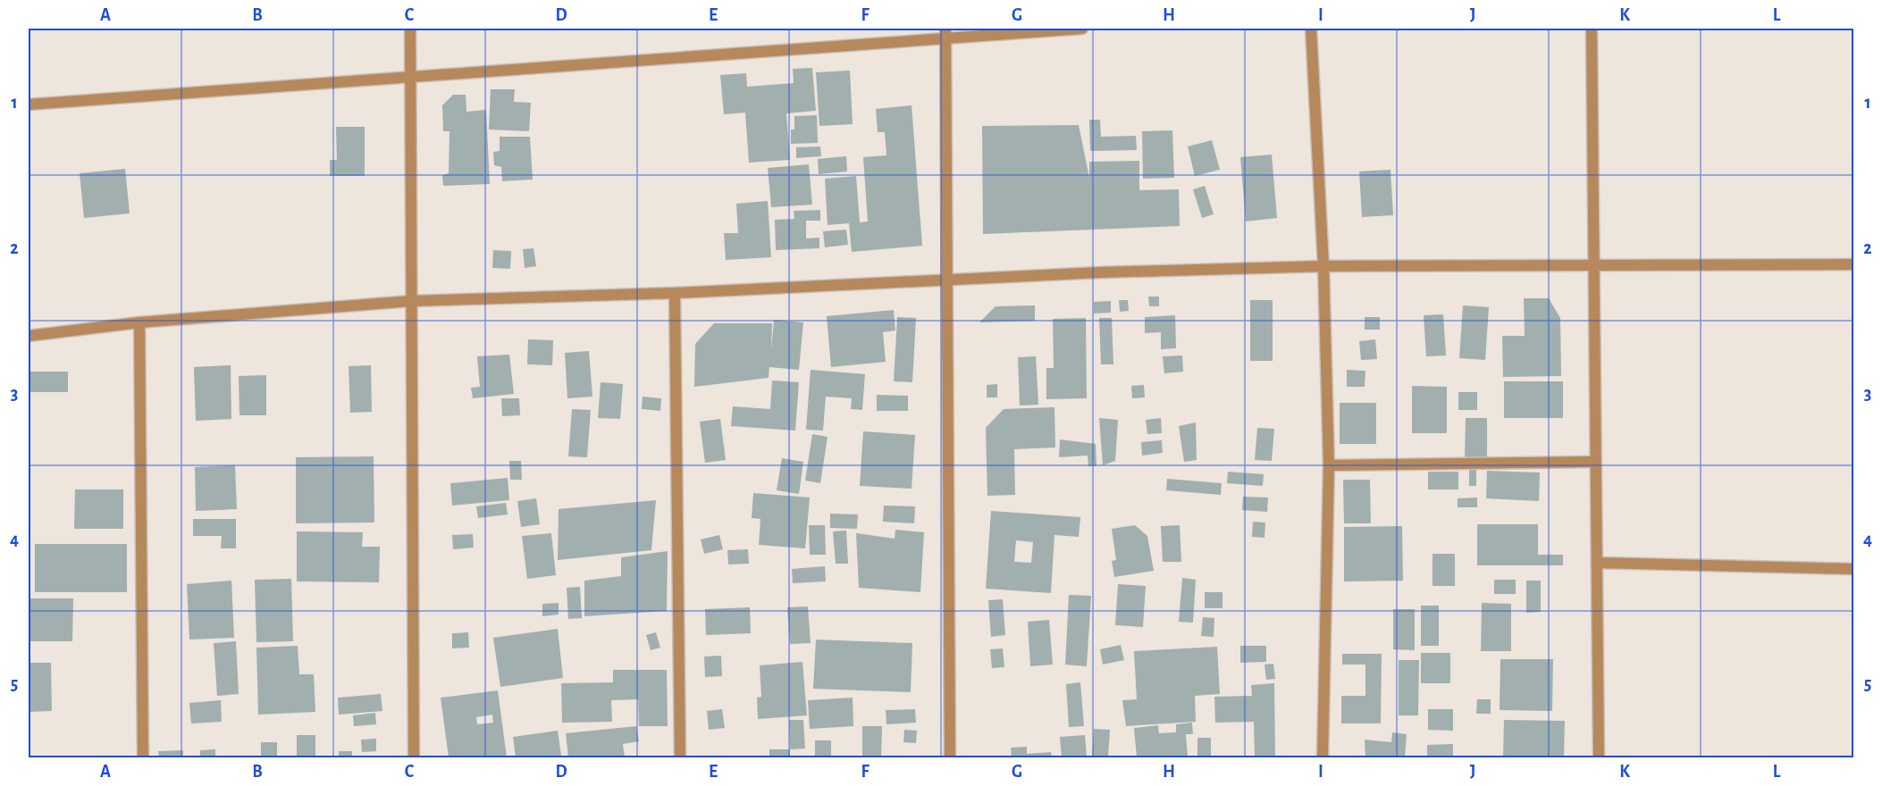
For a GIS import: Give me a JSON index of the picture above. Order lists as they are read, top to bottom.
{
  "grid": {
    "columns": [
      "A",
      "B",
      "C",
      "D",
      "E",
      "F",
      "G",
      "H",
      "I",
      "J",
      "K",
      "L"
    ],
    "rows": [
      "1",
      "2",
      "3",
      "4",
      "5"
    ]
  }
}
